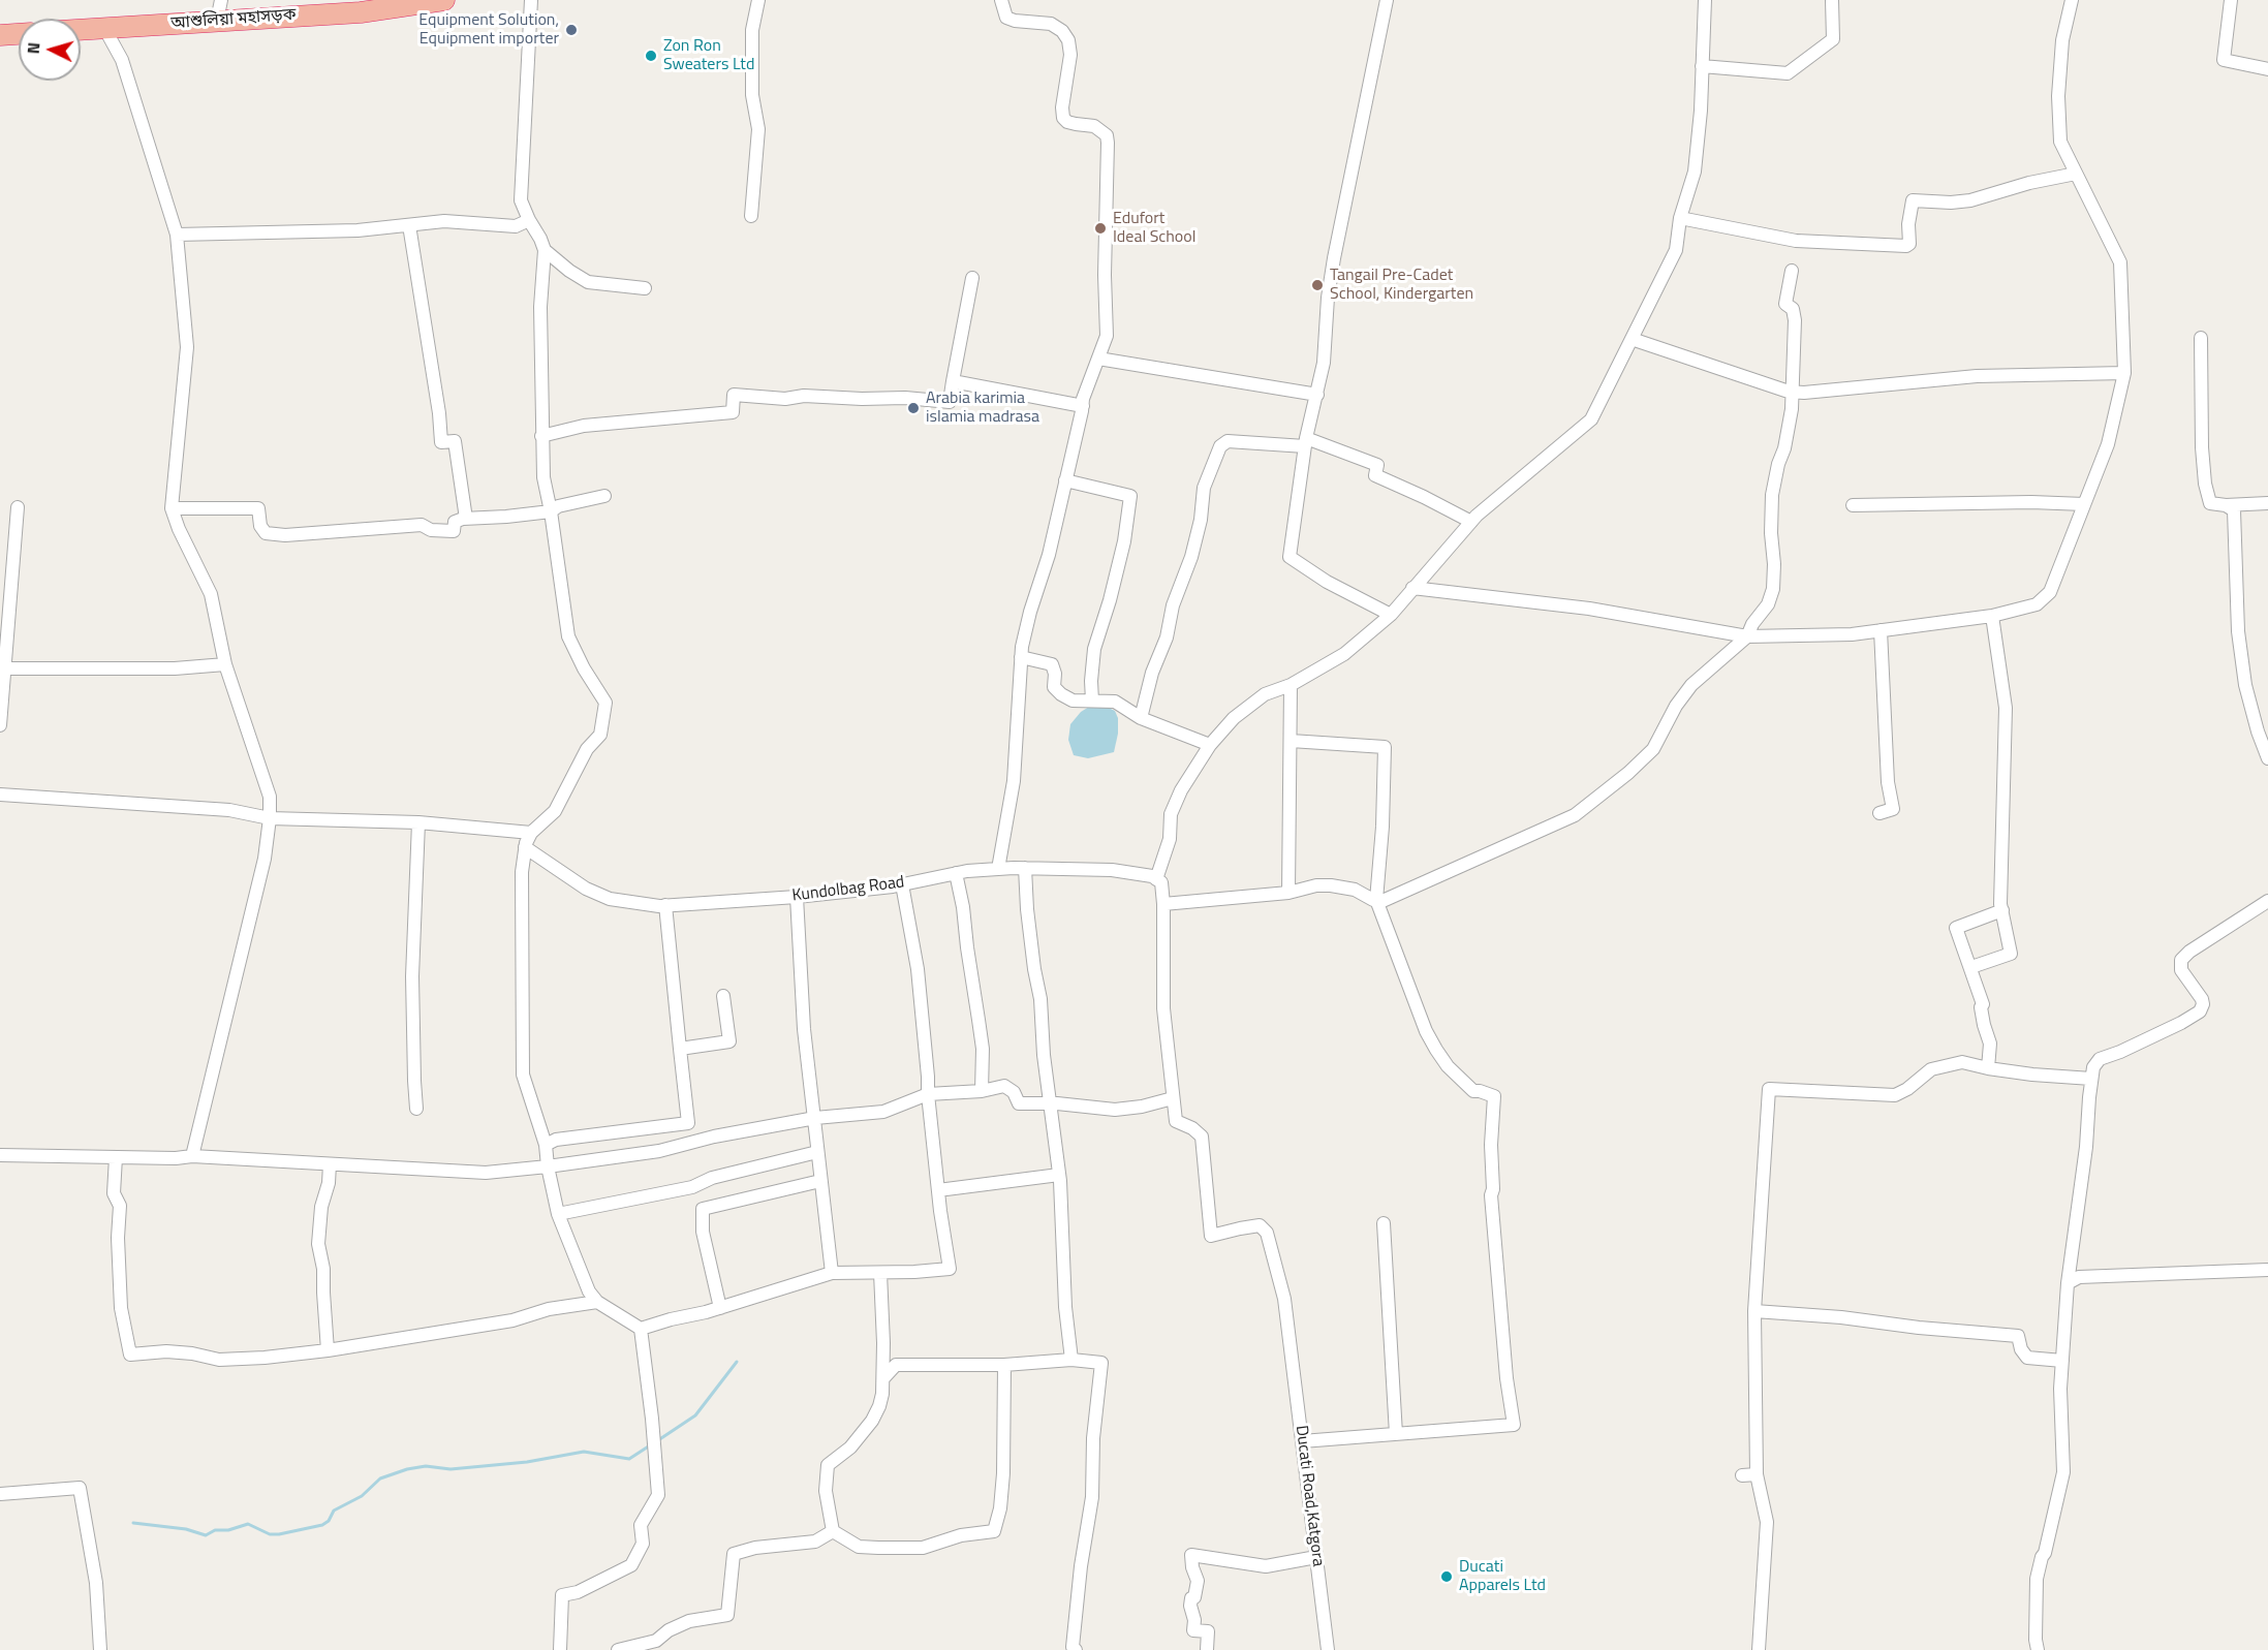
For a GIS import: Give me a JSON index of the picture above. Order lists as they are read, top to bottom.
{
  "streets": {
    "highway": ["আশুলিয়া মহাসড়ক"],
    "street": ["Kundolbag Road", "Ducati Road,Katgora"]
  },
  "places": [
    "Equipment Solution, Equipment importer",
    "Zon Ron Sweaters Ltd",
    "Edufort Ideal School",
    "Tangail Pre-Cadet School, Kindergarten",
    "Arabia karimia islamia madrasa",
    "Ducati Apparels Ltd"
  ],
  "north": "left"
}
